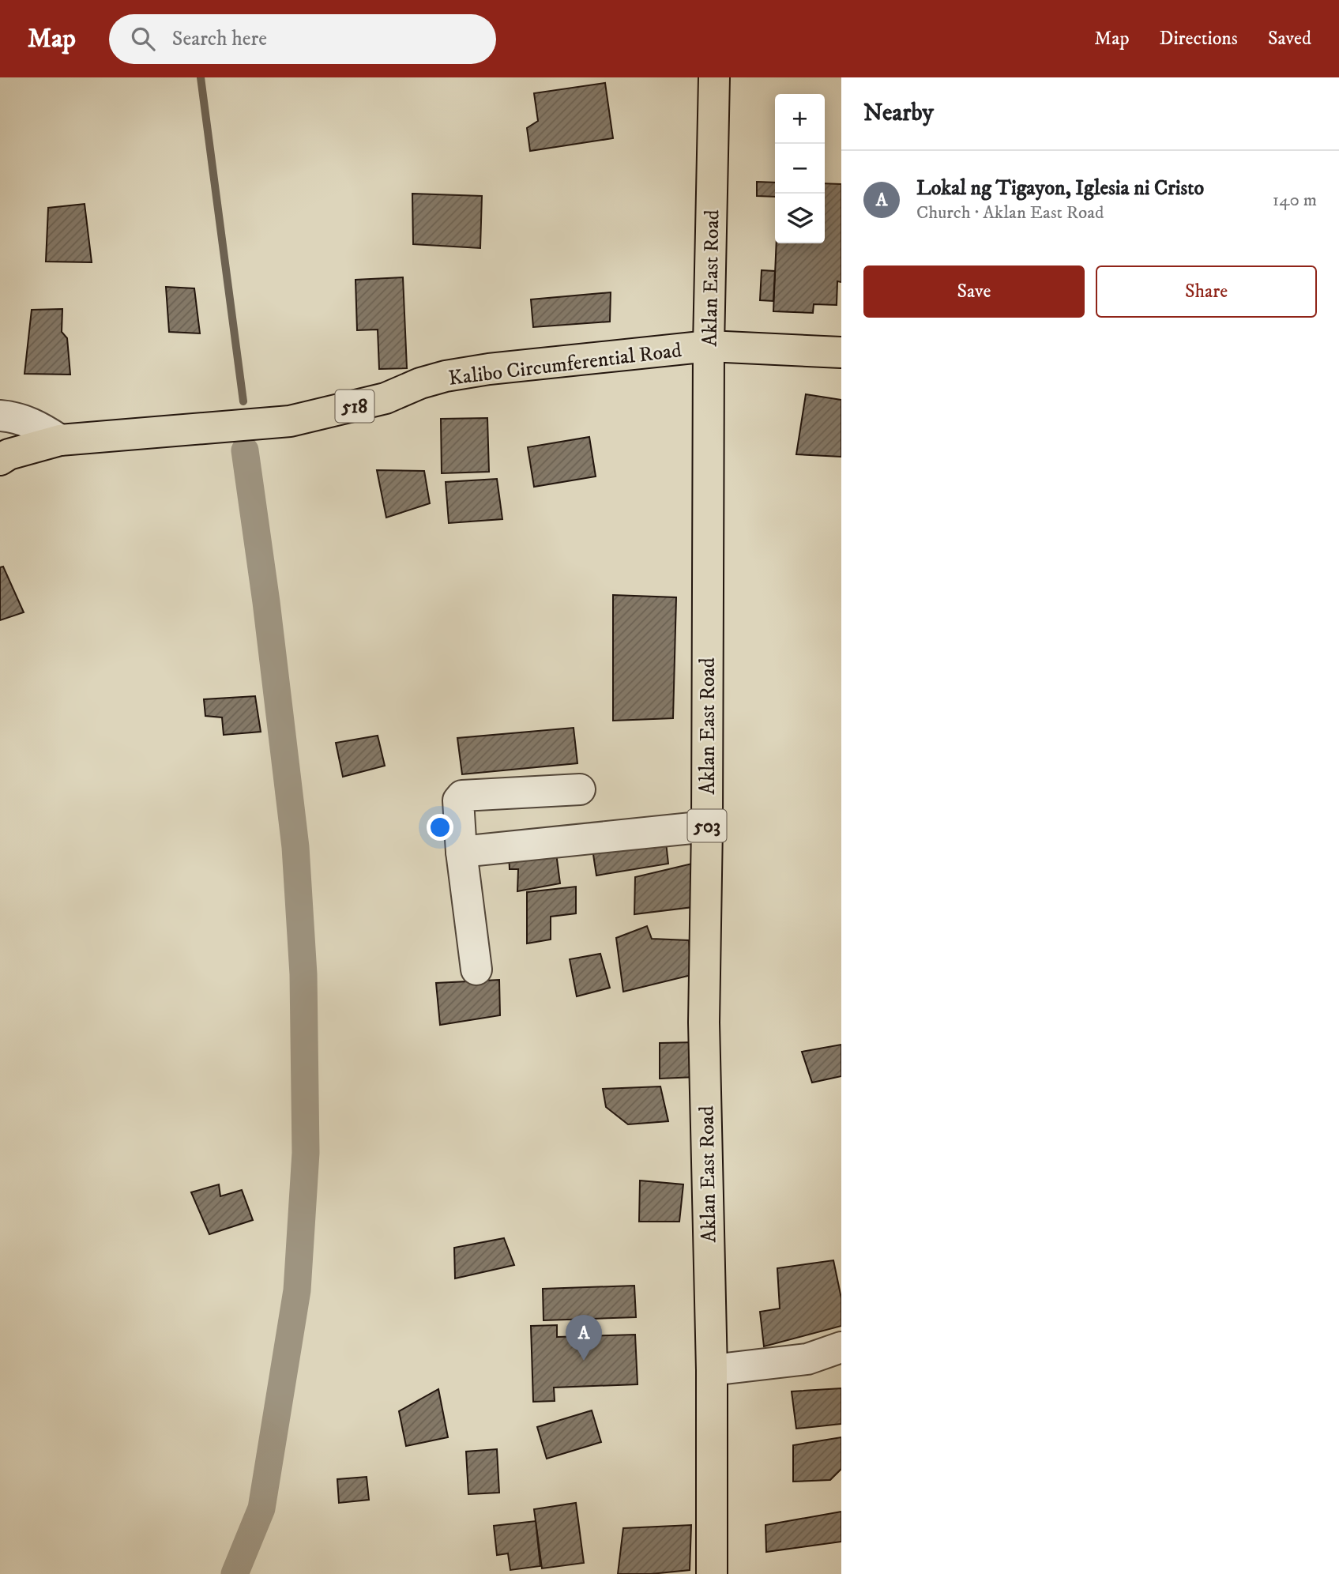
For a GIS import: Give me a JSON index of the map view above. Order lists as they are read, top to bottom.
{
  "streets": {
    "main road": [
      "Aklan East Road",
      "Kalibo Circumferential Road",
      "518",
      "503"
    ]
  },
  "crossings": [
    ["Aklan East Road", "Kalibo Circumferential Road"]
  ],
  "page": {
    "header": "Map",
    "search": "Search here",
    "nav": ["Map", "Directions", "Saved"],
    "heading": "Nearby",
    "map_buttons": ["+", "−"],
    "list": [
      {
        "mark": "A",
        "name": "Lokal ng Tigayon, Iglesia ni Cristo",
        "note": "Church · Aklan East Road",
        "value": "140 m"
      }
    ],
    "buttons": ["Save", "Share"],
    "pins": "A"
  }
}
